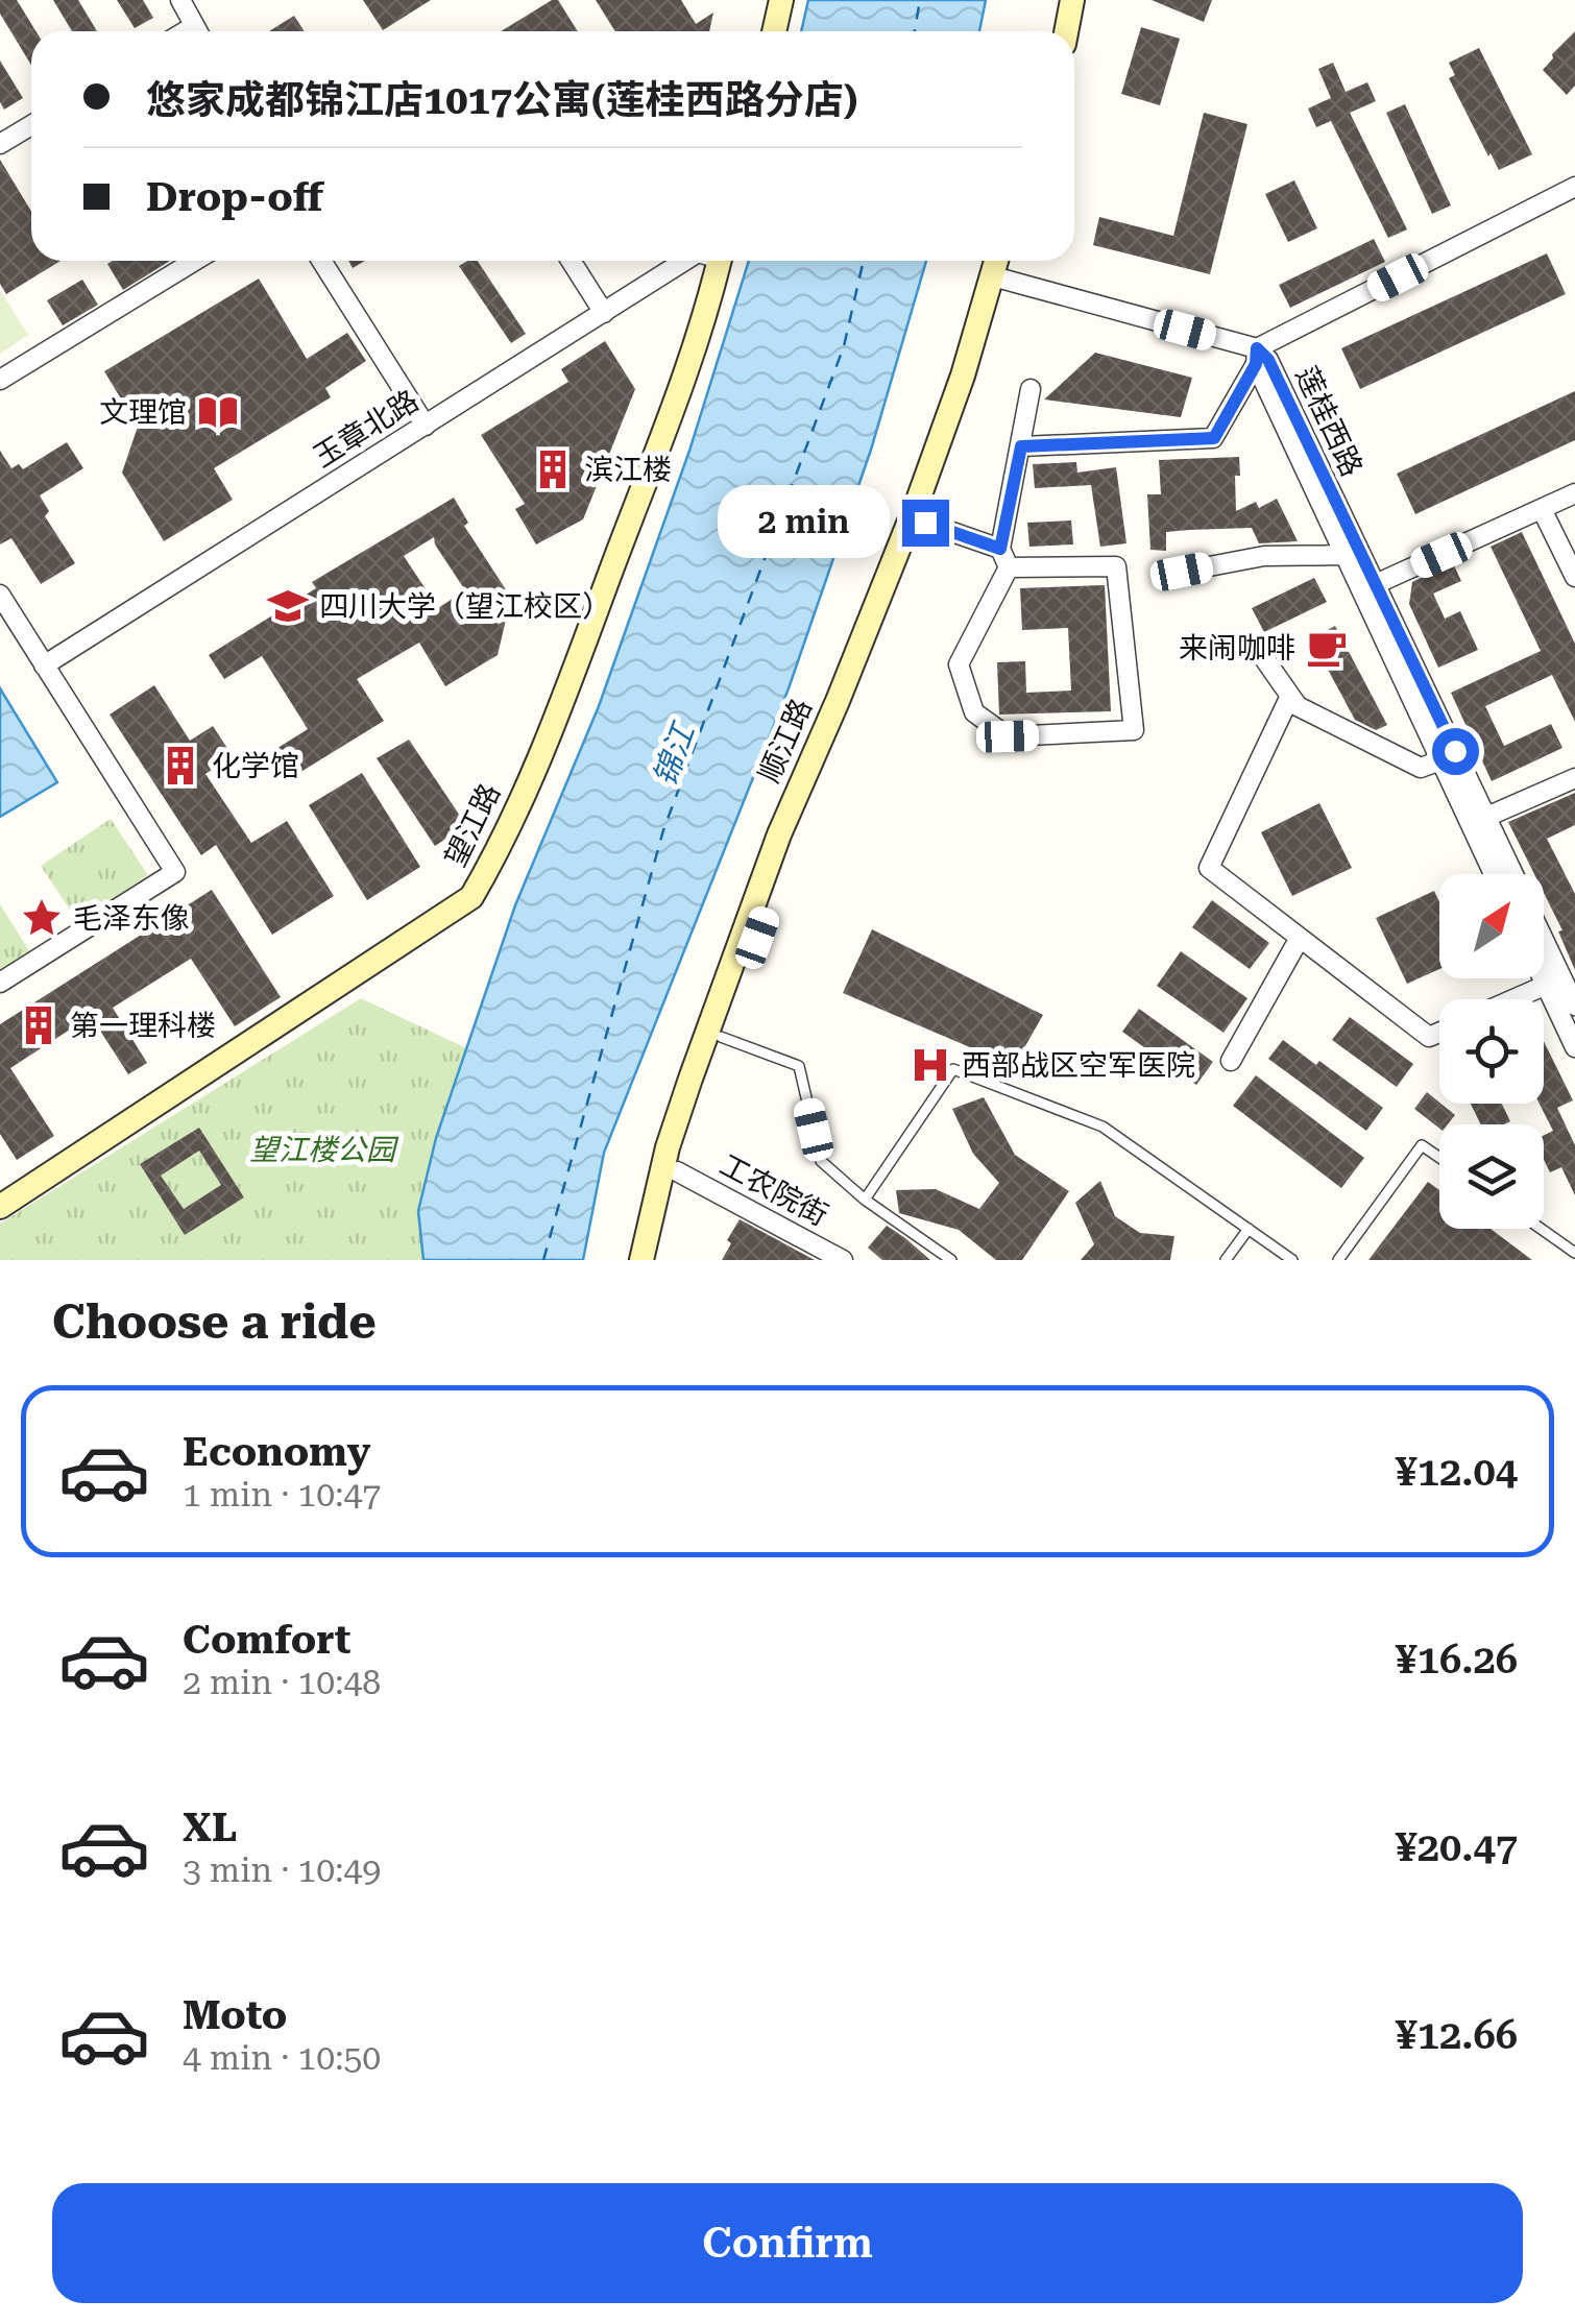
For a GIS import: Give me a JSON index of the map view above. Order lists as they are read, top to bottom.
{
  "streets": {
    "main road": ["顺江路", "望江路"],
    "street": ["莲桂西路", "玉章北路", "工农院街"]
  },
  "crossings": [
    ["顺江路", "工农院街"]
  ],
  "water": ["锦江"],
  "parks": ["望江楼公园"],
  "places": {
    "library": ["文理馆"],
    "building": ["滨江楼", "化学馆", "第一理科楼"],
    "school or university": ["四川大学（望江校区）"],
    "cafe": ["来闹咖啡"],
    "place": ["毛泽东像"],
    "hospital": ["西部战区空军医院"]
  },
  "north": "top right",
  "page": {
    "banner": ["悠家成都锦江店1017公寓(莲桂西路分店)", "Drop-off"],
    "bubble": "2 min",
    "heading": "Choose a ride",
    "list": [
      {
        "name": "Economy",
        "note": "1 min · 10:47",
        "value": "¥12.04"
      },
      {
        "name": "Comfort",
        "note": "2 min · 10:48",
        "value": "¥16.26"
      },
      {
        "name": "XL",
        "note": "3 min · 10:49",
        "value": "¥20.47"
      },
      {
        "name": "Moto",
        "note": "4 min · 10:50",
        "value": "¥12.66"
      }
    ],
    "buttons": "Confirm"
  }
}
